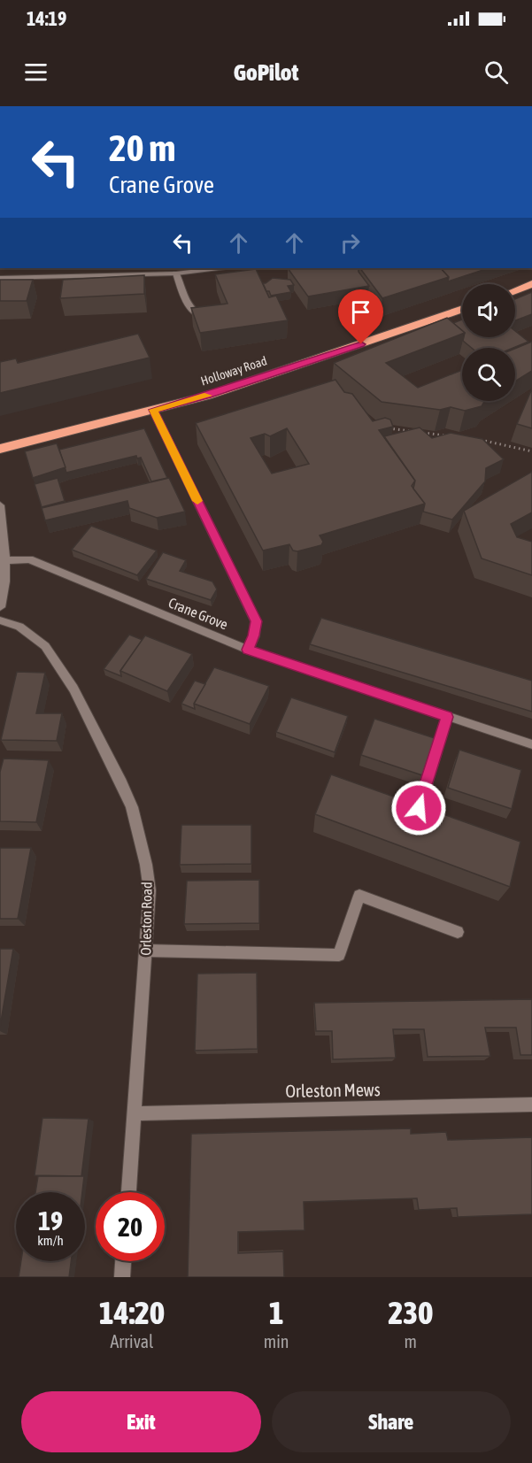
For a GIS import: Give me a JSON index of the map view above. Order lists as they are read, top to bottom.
{
  "streets": {
    "highway": ["Holloway Road"],
    "street": ["Crane Grove", "Orleston Road", "Orleston Mews"]
  },
  "crossings": [
    ["Orleston Road", "Orleston Mews"]
  ],
  "page": {
    "status": "14:19",
    "header": "GoPilot",
    "turn": ["20 m", "Crane Grove"],
    "speed": "19 km/h",
    "limit": "20",
    "eta": [
      "14:20",
      "Arrival",
      "1",
      "min",
      "230",
      "m"
    ],
    "buttons": ["Exit", "Share"]
  }
}
